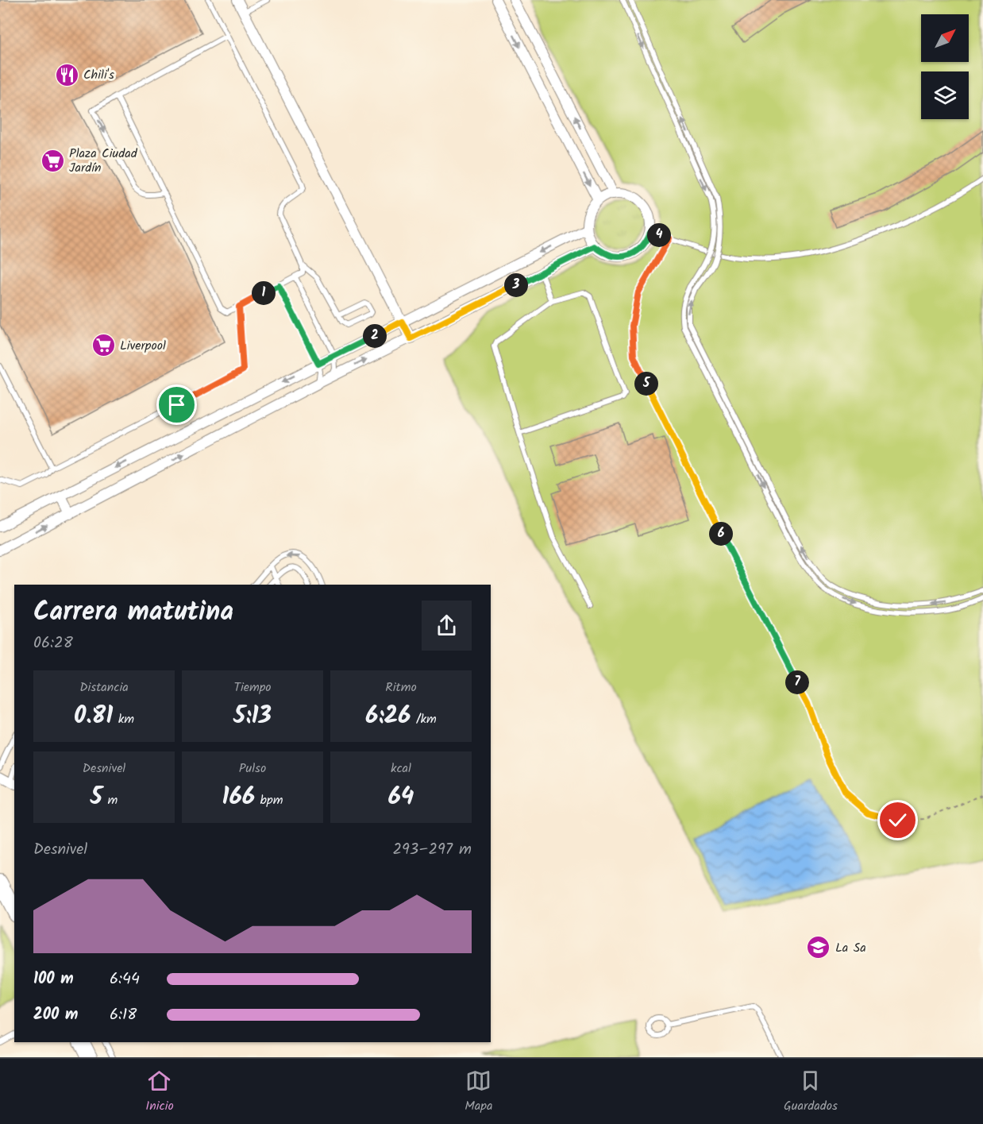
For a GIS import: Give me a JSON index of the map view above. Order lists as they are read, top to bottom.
{
  "places": {
    "restaurant": ["Chili's"],
    "supermarket": ["Plaza Ciudad Jardín", "Liverpool"],
    "school or university": ["La Sa"]
  },
  "north": "top right",
  "page": {
    "pins": [
      "4",
      "3",
      "1",
      "2",
      "5",
      "6",
      "7"
    ],
    "heading": ["Carrera matutina", "06:28"],
    "stats": [
      ["Distancia", "0.81 km"],
      ["Tiempo", "5:13"],
      ["Ritmo", "6:26 /km"],
      ["Desnivel", "5 m"],
      ["Pulso", "166 bpm"],
      ["kcal", "64"]
    ],
    "chart": ["Desnivel", "293–297 m"],
    "list": [
      {
        "name": "100 m",
        "note": "6:44"
      },
      {
        "name": "200 m",
        "note": "6:18"
      }
    ],
    "tabs": ["Inicio", "Mapa", "Guardados"]
  }
}
